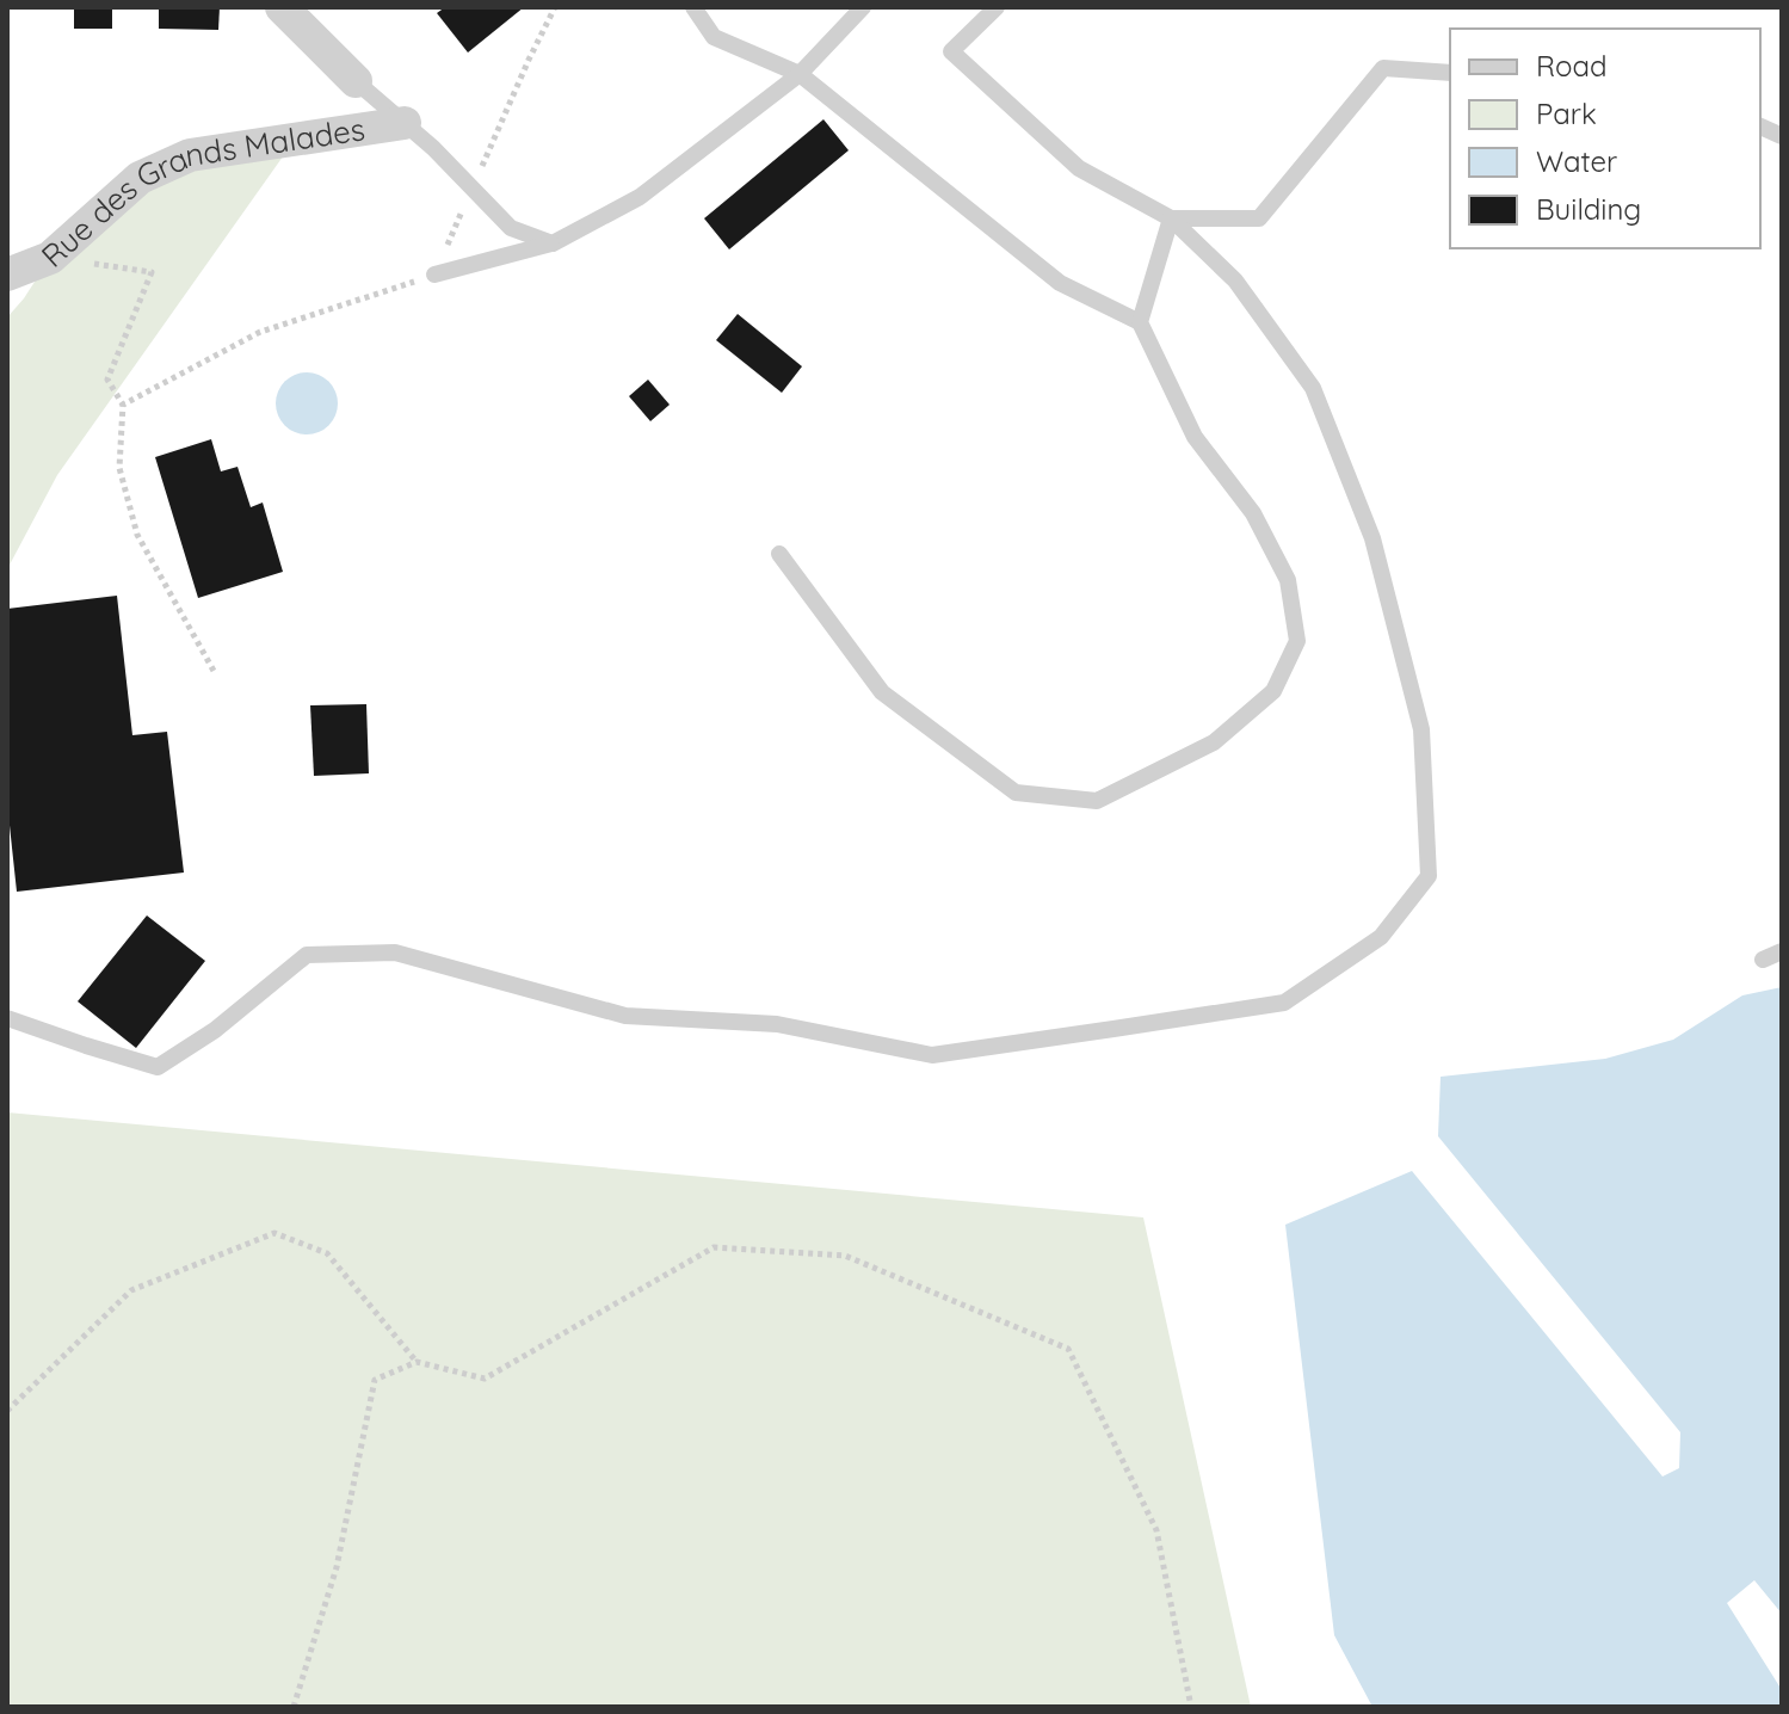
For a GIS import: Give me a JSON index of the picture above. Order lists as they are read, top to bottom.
{
  "streets": {
    "street": ["Rue des Grands Malades"]
  },
  "legend": [
    "Road",
    "Park",
    "Water",
    "Building"
  ]
}
